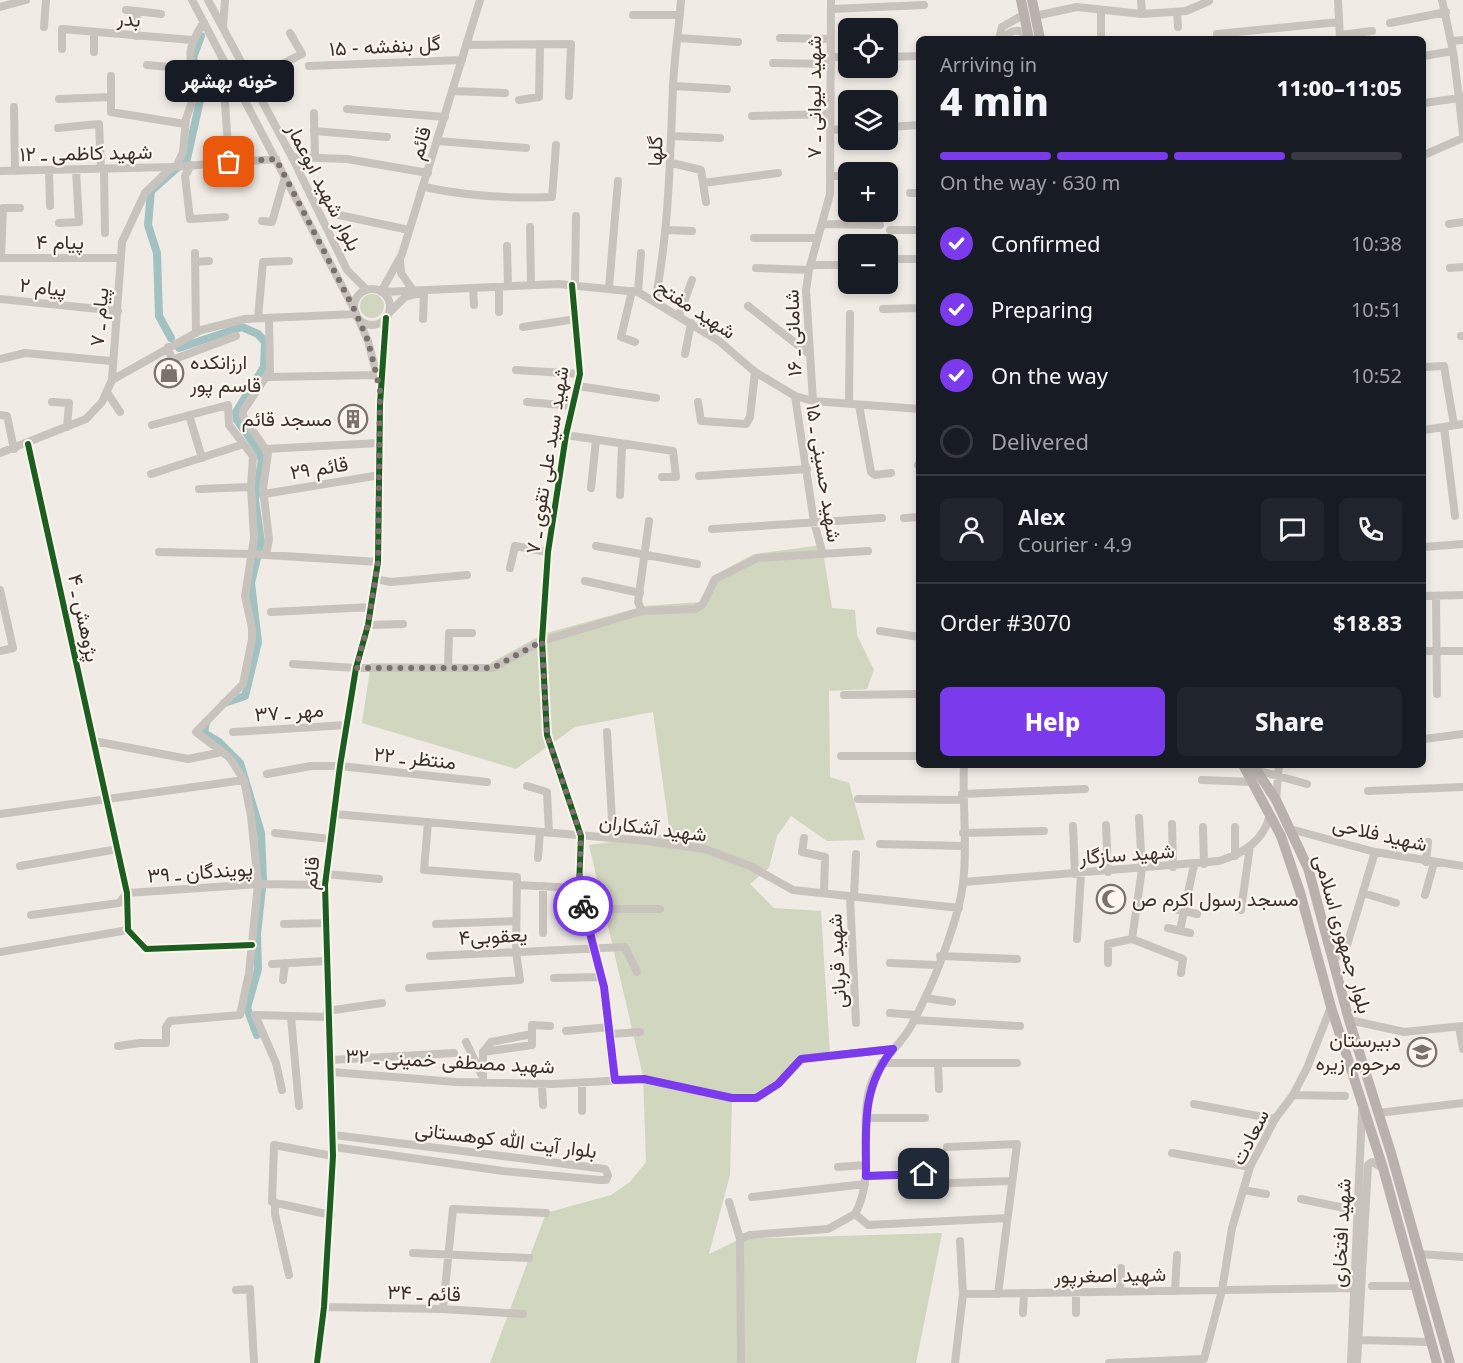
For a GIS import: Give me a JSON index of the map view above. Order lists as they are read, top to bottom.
{
  "streets": {
    "main road": ["بلوار جمهوری اسلامی"],
    "street": [
      "بدر",
      "گل بنفشه - ۱۵",
      "شهید لیوانی ـ ۷",
      "قائم",
      "گلها",
      "شهید کاظمی ـ ۱۲",
      "بلوار شهید ابوعمار",
      "پیام ۴",
      "پیام ۲",
      "شهید مفتح",
      "پیام ـ ۷",
      "شامانی ـ ۱۶",
      "شهید سید علی تقوی ـ ۷",
      "قائم ۲۹",
      "شهید حسینی ـ ۱۵",
      "پژوهش ـ ۴",
      "مهر ـ ۳۷",
      "منتظر ـ ۲۲",
      "شهید آشکاران",
      "شهید فلاحی",
      "شهید سازگار",
      "پویندگان ـ ۳۹",
      "یعقوبی۴",
      "شهید قربانی",
      "شهید مصطفی خمینی ـ ۳۲",
      "سعادت",
      "بلوار آیت الله کوهستانی",
      "شهید افتخاری",
      "شهید اصغرپور",
      "قائم ـ ۳۴"
    ]
  },
  "crossings": [
    ["گل بنفشه - ۱۵", "قائم"],
    ["شهید لیوانی ـ ۷", "شامانی ـ ۱۶"],
    ["قائم", "بلوار شهید ابوعمار"],
    ["قائم", "قائم ۲۹"],
    ["قائم", "مهر ـ ۳۷"],
    ["قائم", "منتظر ـ ۲۲"],
    ["قائم", "شهید آشکاران"],
    ["قائم", "پویندگان ـ ۳۹"],
    ["قائم", "شهید مصطفی خمینی ـ ۳۲"],
    ["قائم", "بلوار آیت الله کوهستانی"],
    ["قائم", "قائم ـ ۳۴"],
    ["گلها", "شهید مفتح"],
    ["شهید کاظمی ـ ۱۲", "بلوار شهید ابوعمار"],
    ["شهید کاظمی ـ ۱۲", "پیام ـ ۷"],
    ["پیام ۴", "پیام ـ ۷"],
    ["پیام ۲", "پیام ـ ۷"],
    ["شهید مفتح", "شامانی ـ ۱۶"],
    ["شهید مفتح", "شهید سید علی تقوی ـ ۷"],
    ["شهید مفتح", "شهید حسینی ـ ۱۵"],
    ["شهید سید علی تقوی ـ ۷", "شهید آشکاران"],
    ["پژوهش ـ ۴", "پویندگان ـ ۳۹"],
    ["شهید آشکاران", "شهید قربانی"],
    ["شهید فلاحی", "شهید سازگار"],
    ["شهید فلاحی", "بلوار جمهوری اسلامی"],
    ["بلوار جمهوری اسلامی", "سعادت"],
    ["بلوار جمهوری اسلامی", "شهید افتخاری"],
    ["سعادت", "شهید اصغرپور"],
    ["شهید افتخاری", "شهید اصغرپور"]
  ],
  "places": {
    "other": ["خونه بهشهر"],
    "shop": ["ارزانکده قاسم پور"],
    "building": ["مسجد قائم"],
    "mosque": ["مسجد رسول اکرم ص"],
    "school or university": ["دبیرستان مرحوم زیره"]
  },
  "page": {
    "map_buttons": ["+", "−"],
    "heading": ["4 min", "Arriving in", "11:00–11:05"],
    "panel": [
      "Alex",
      "Courier · 4.9",
      "Order #3070",
      "$18.83"
    ],
    "bubble": "خونه بهشهر",
    "bar": "On the way · 630 m",
    "list": [
      ["Confirmed", "10:38"],
      ["Preparing", "10:51"],
      ["On the way", "10:52"],
      "Delivered"
    ],
    "buttons": ["Help", "Share"]
  }
}
